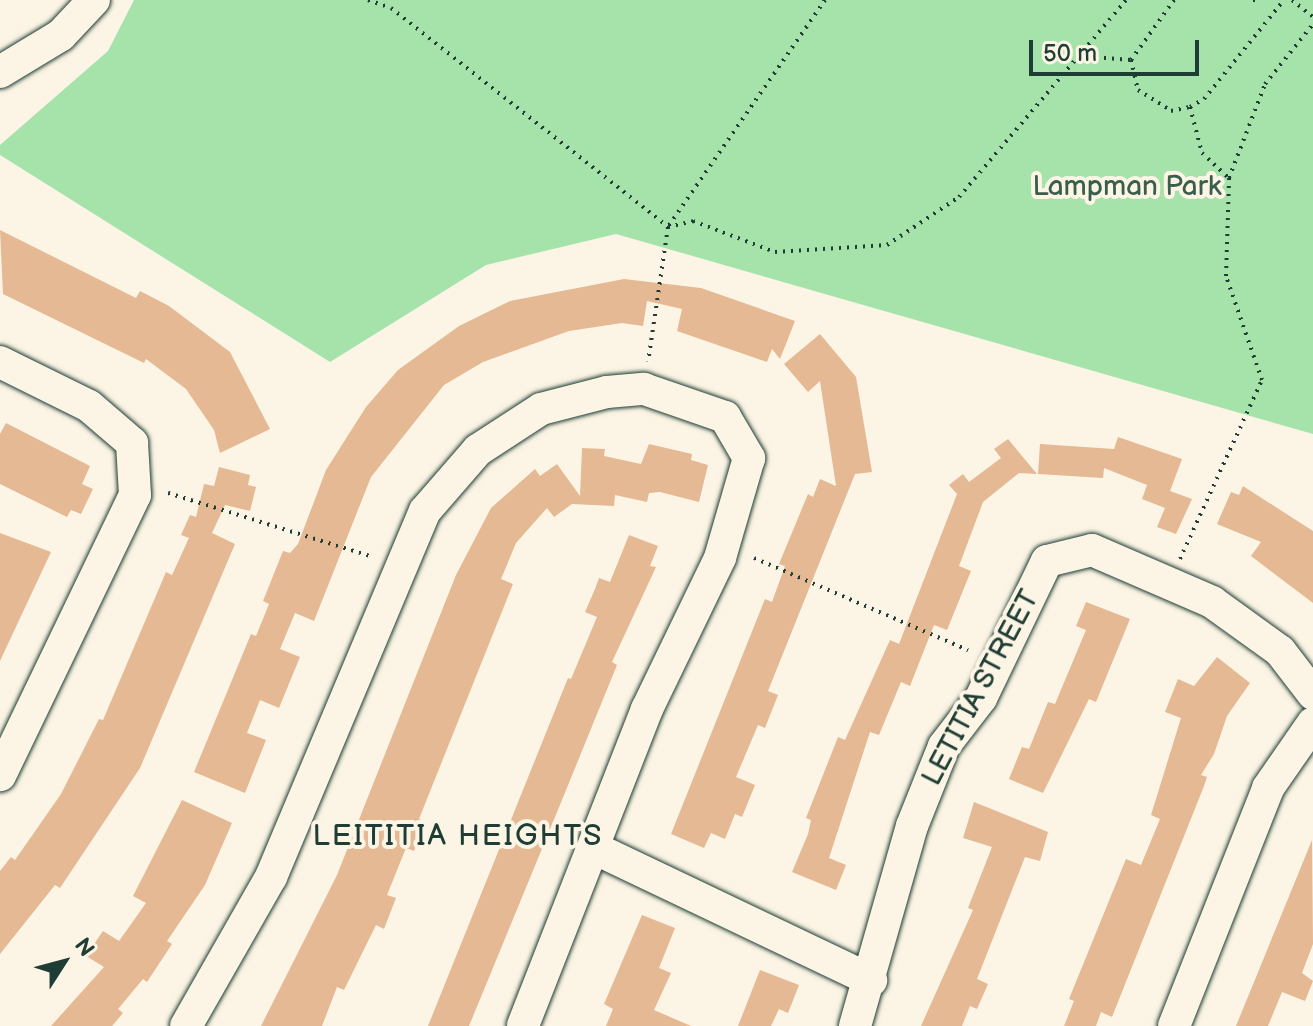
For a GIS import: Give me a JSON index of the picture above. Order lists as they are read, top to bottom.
{
  "streets": {
    "street": ["LETITIA STREET"]
  },
  "districts": ["LEITITIA HEIGHTS"],
  "parks": ["Lampman Park"],
  "scale_bar": "50 m",
  "north": "top right"
}
